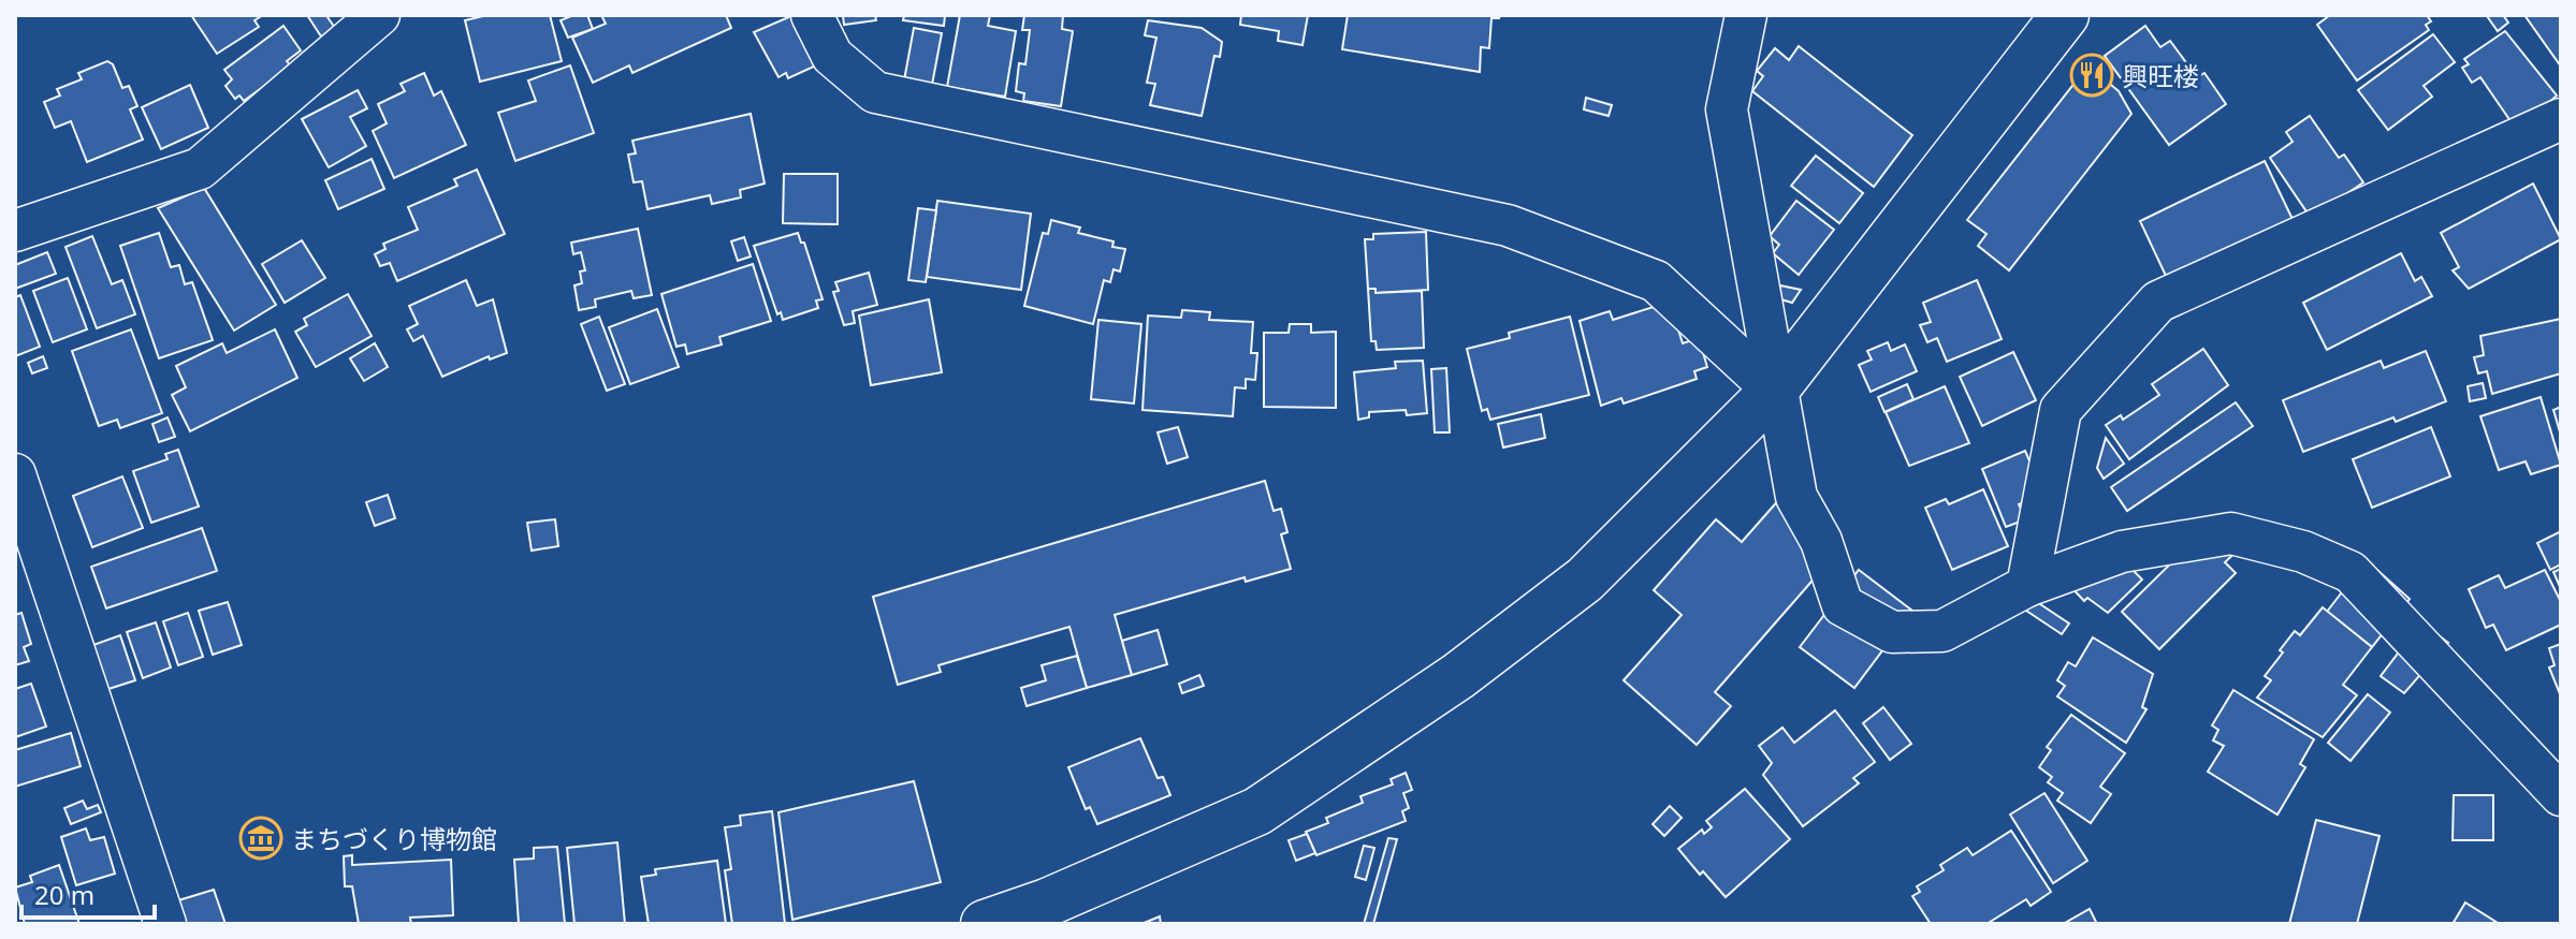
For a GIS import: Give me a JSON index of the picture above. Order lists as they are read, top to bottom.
{
  "places": {
    "restaurant": ["興旺楼"],
    "museum": ["まちづくり博物館"]
  },
  "scale_bar": "20 m"
}
